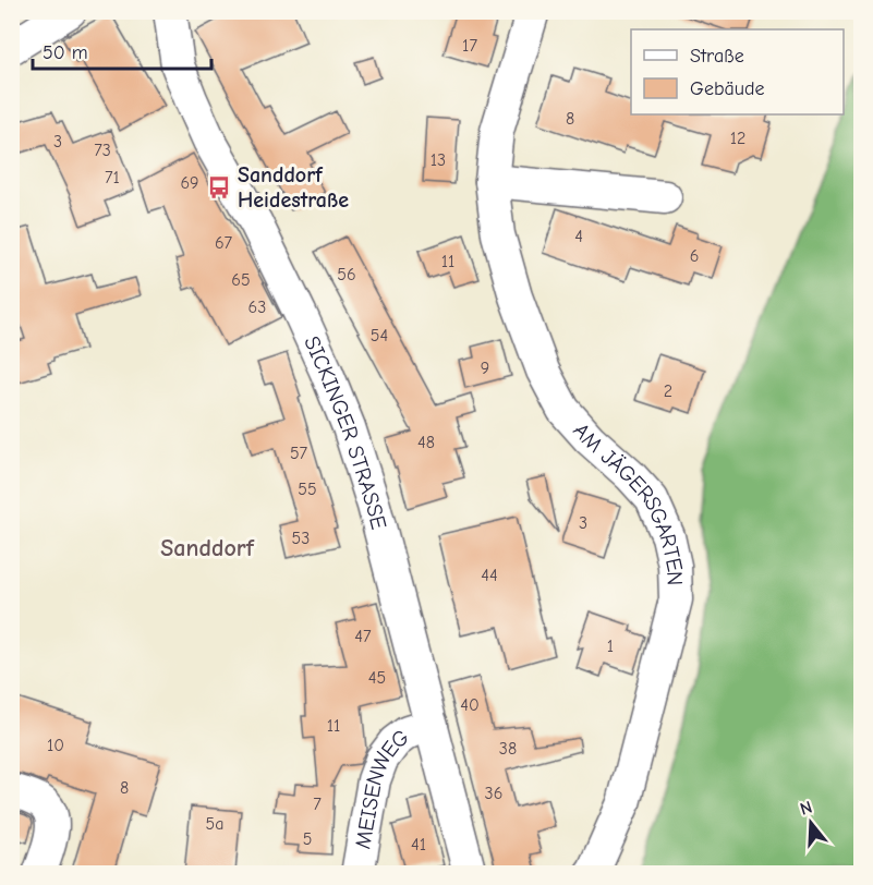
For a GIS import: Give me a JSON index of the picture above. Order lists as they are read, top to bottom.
{
  "streets": {
    "street": ["SICKINGER STRASSE", "AM JÄGERSGARTEN", "MEISENWEG"]
  },
  "crossings": [
    ["SICKINGER STRASSE", "MEISENWEG"]
  ],
  "districts": ["Sanddorf"],
  "places": {
    "bus stop": ["Sanddorf Heidestraße"]
  },
  "house_numbers": [
    "17",
    "8",
    "12",
    "3",
    "73",
    "13",
    "71",
    "69",
    "4",
    "67",
    "6",
    "11",
    "56",
    "65",
    "63",
    "54",
    "9",
    "2",
    "48",
    "57",
    "55",
    "3",
    "53",
    "44",
    "47",
    "1",
    "45",
    "40",
    "11",
    "10",
    "38",
    "8",
    "36",
    "7",
    "5a",
    "5",
    "41"
  ],
  "legend": ["Straße", "Gebäude"],
  "scale_bar": "50 m",
  "north": "top"
}
